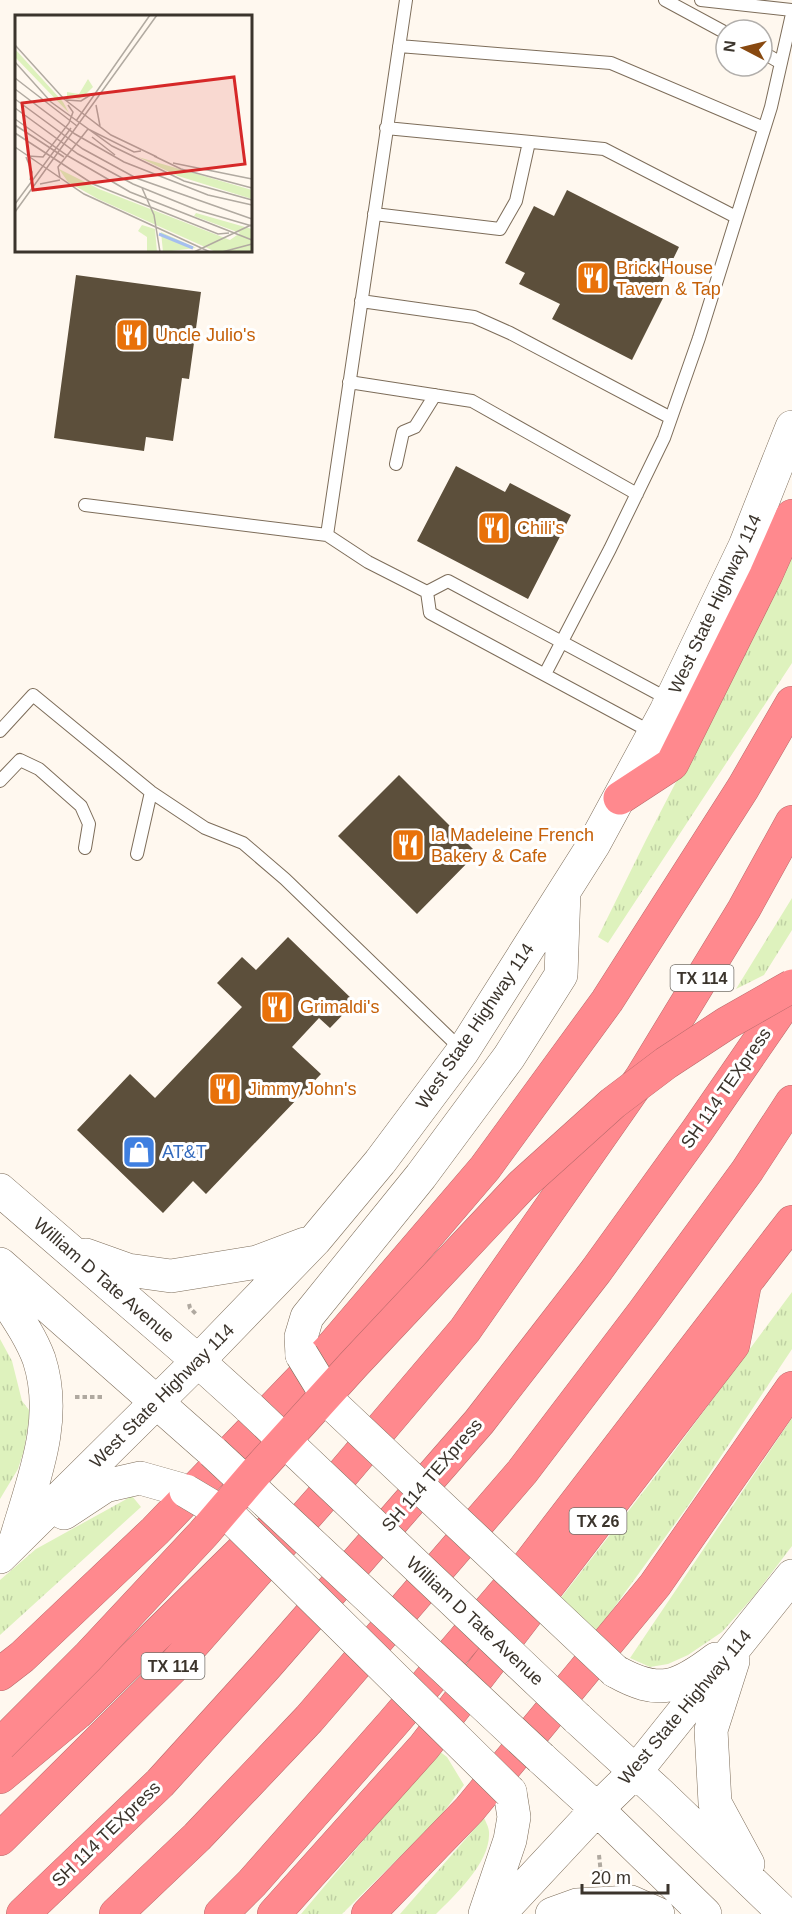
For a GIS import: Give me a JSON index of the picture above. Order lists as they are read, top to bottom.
{
  "streets": {
    "highway": ["TX 114", "SH 114 TEXpress", "TX 26"],
    "main road": ["West State Highway 114", "William D Tate Avenue"]
  },
  "crossings": [
    ["West State Highway 114", "William D Tate Avenue"]
  ],
  "places": {
    "restaurant": [
      "Brick House Tavern & Tap",
      "Uncle Julio's",
      "Chili's",
      "la Madeleine French Bakery & Cafe",
      "Grimaldi's",
      "Jimmy John's"
    ],
    "shop": ["AT&T"]
  },
  "scale_bar": "20 m",
  "north": "left"
}
